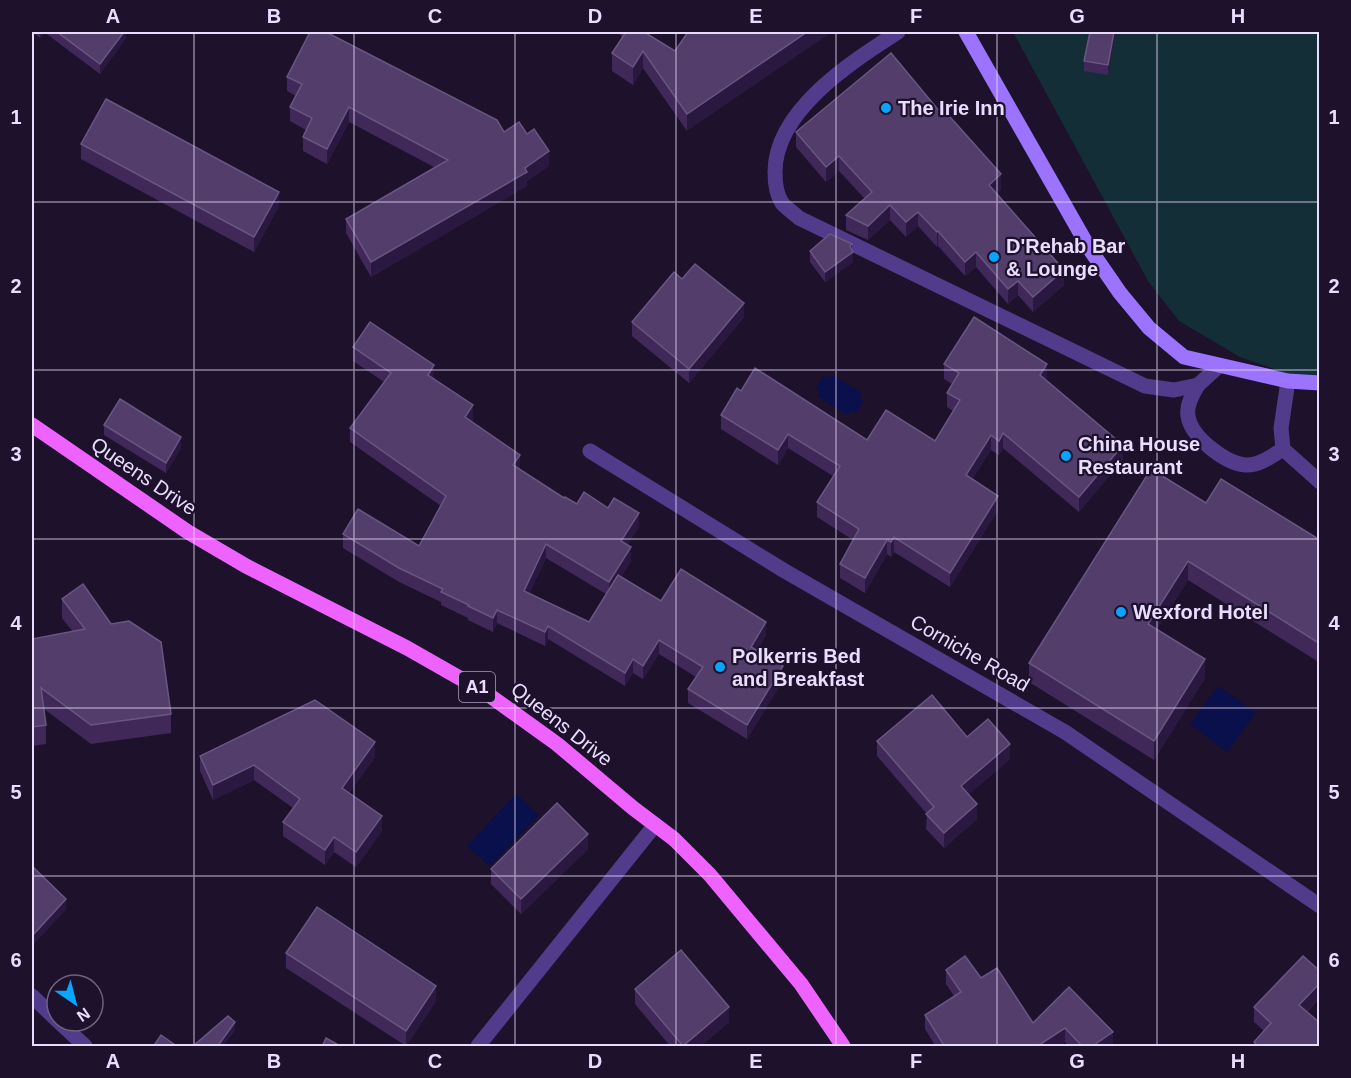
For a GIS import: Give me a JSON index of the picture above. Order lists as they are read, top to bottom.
{
  "streets": {
    "main road": ["Queens Drive", "A1"],
    "street": ["Corniche Road"]
  },
  "places": [
    "The Irie Inn",
    "D'Rehab Bar & Lounge",
    "China House Restaurant",
    "Wexford Hotel",
    "Polkerris Bed and Breakfast"
  ],
  "north": "bottom right",
  "grid": {
    "columns": [
      "A",
      "B",
      "C",
      "D",
      "E",
      "F",
      "G",
      "H"
    ],
    "rows": [
      "1",
      "2",
      "3",
      "4",
      "5",
      "6"
    ]
  }
}
